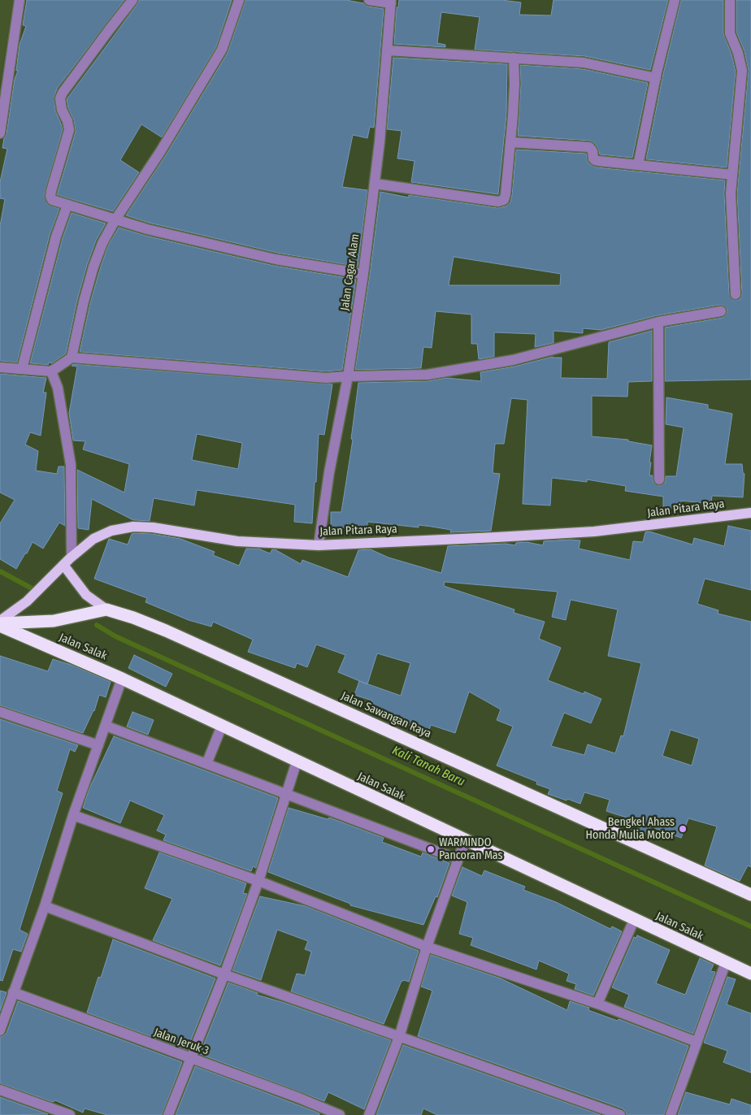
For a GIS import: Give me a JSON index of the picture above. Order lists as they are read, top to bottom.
{
  "streets": {
    "highway": ["Jalan Salak", "Jalan Sawangan Raya"],
    "main road": ["Jalan Pitara Raya"],
    "street": ["Jalan Cagar Alam", "Jalan Jeruk 3"]
  },
  "crossings": [
    ["Jalan Cagar Alam", "Jalan Pitara Raya"],
    ["Jalan Pitara Raya", "Jalan Salak"],
    ["Jalan Pitara Raya", "Jalan Sawangan Raya"],
    ["Jalan Salak", "Jalan Sawangan Raya"]
  ],
  "water": ["Kali Tanah Baru"],
  "places": ["Bengkel Ahass Honda Mulia Motor", "WARMINDO Pancoran Mas"]
}
